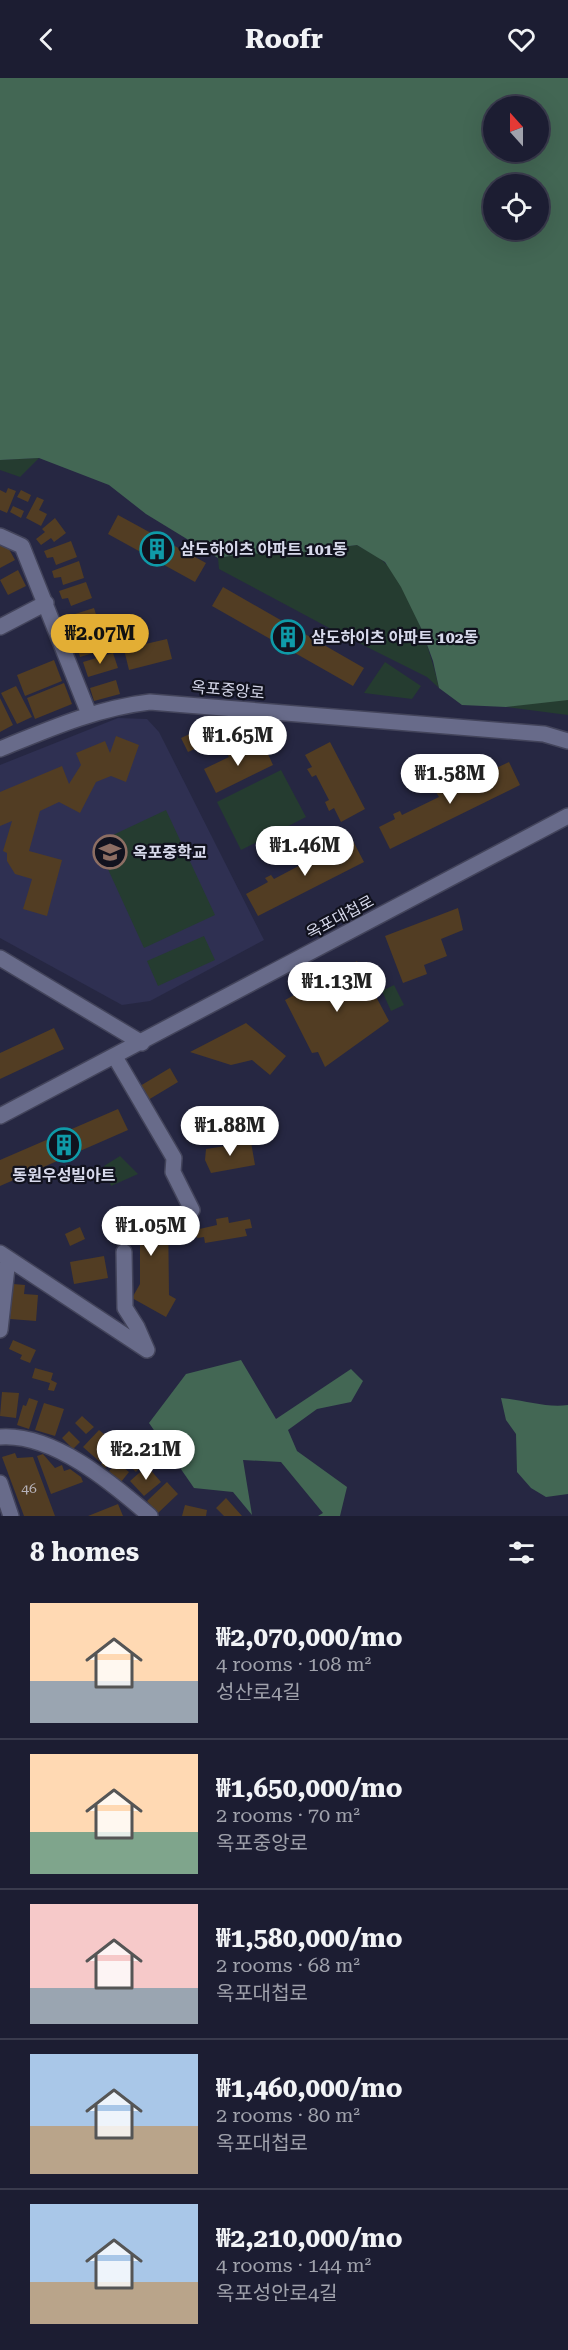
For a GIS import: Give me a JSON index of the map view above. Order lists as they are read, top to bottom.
{
  "streets": {
    "street": ["옥포중앙로", "옥포대첩로"]
  },
  "places": {
    "building": ["삼도하이츠 아파트 101동", "삼도하이츠 아파트 102동", "동원우성빌아트"],
    "school or university": ["옥포중학교"]
  },
  "house_numbers": ["46"],
  "north": "top",
  "page": {
    "header": "Roofr",
    "price": [
      "₩2.07M",
      "₩1.65M",
      "₩1.58M",
      "₩1.46M",
      "₩1.13M",
      "₩1.88M",
      "₩1.05M",
      "₩2.21M"
    ],
    "heading": "8 homes",
    "list": [
      {
        "name": "₩2,070,000/mo",
        "note": "4 rooms · 108 m² · 성산로4길"
      },
      {
        "name": "₩1,650,000/mo",
        "note": "2 rooms · 70 m² · 옥포중앙로"
      },
      {
        "name": "₩1,580,000/mo",
        "note": "2 rooms · 68 m² · 옥포대첩로"
      },
      {
        "name": "₩1,460,000/mo",
        "note": "2 rooms · 80 m² · 옥포대첩로"
      },
      {
        "name": "₩2,210,000/mo",
        "note": "4 rooms · 144 m² · 옥포성안로4길"
      }
    ]
  }
}
